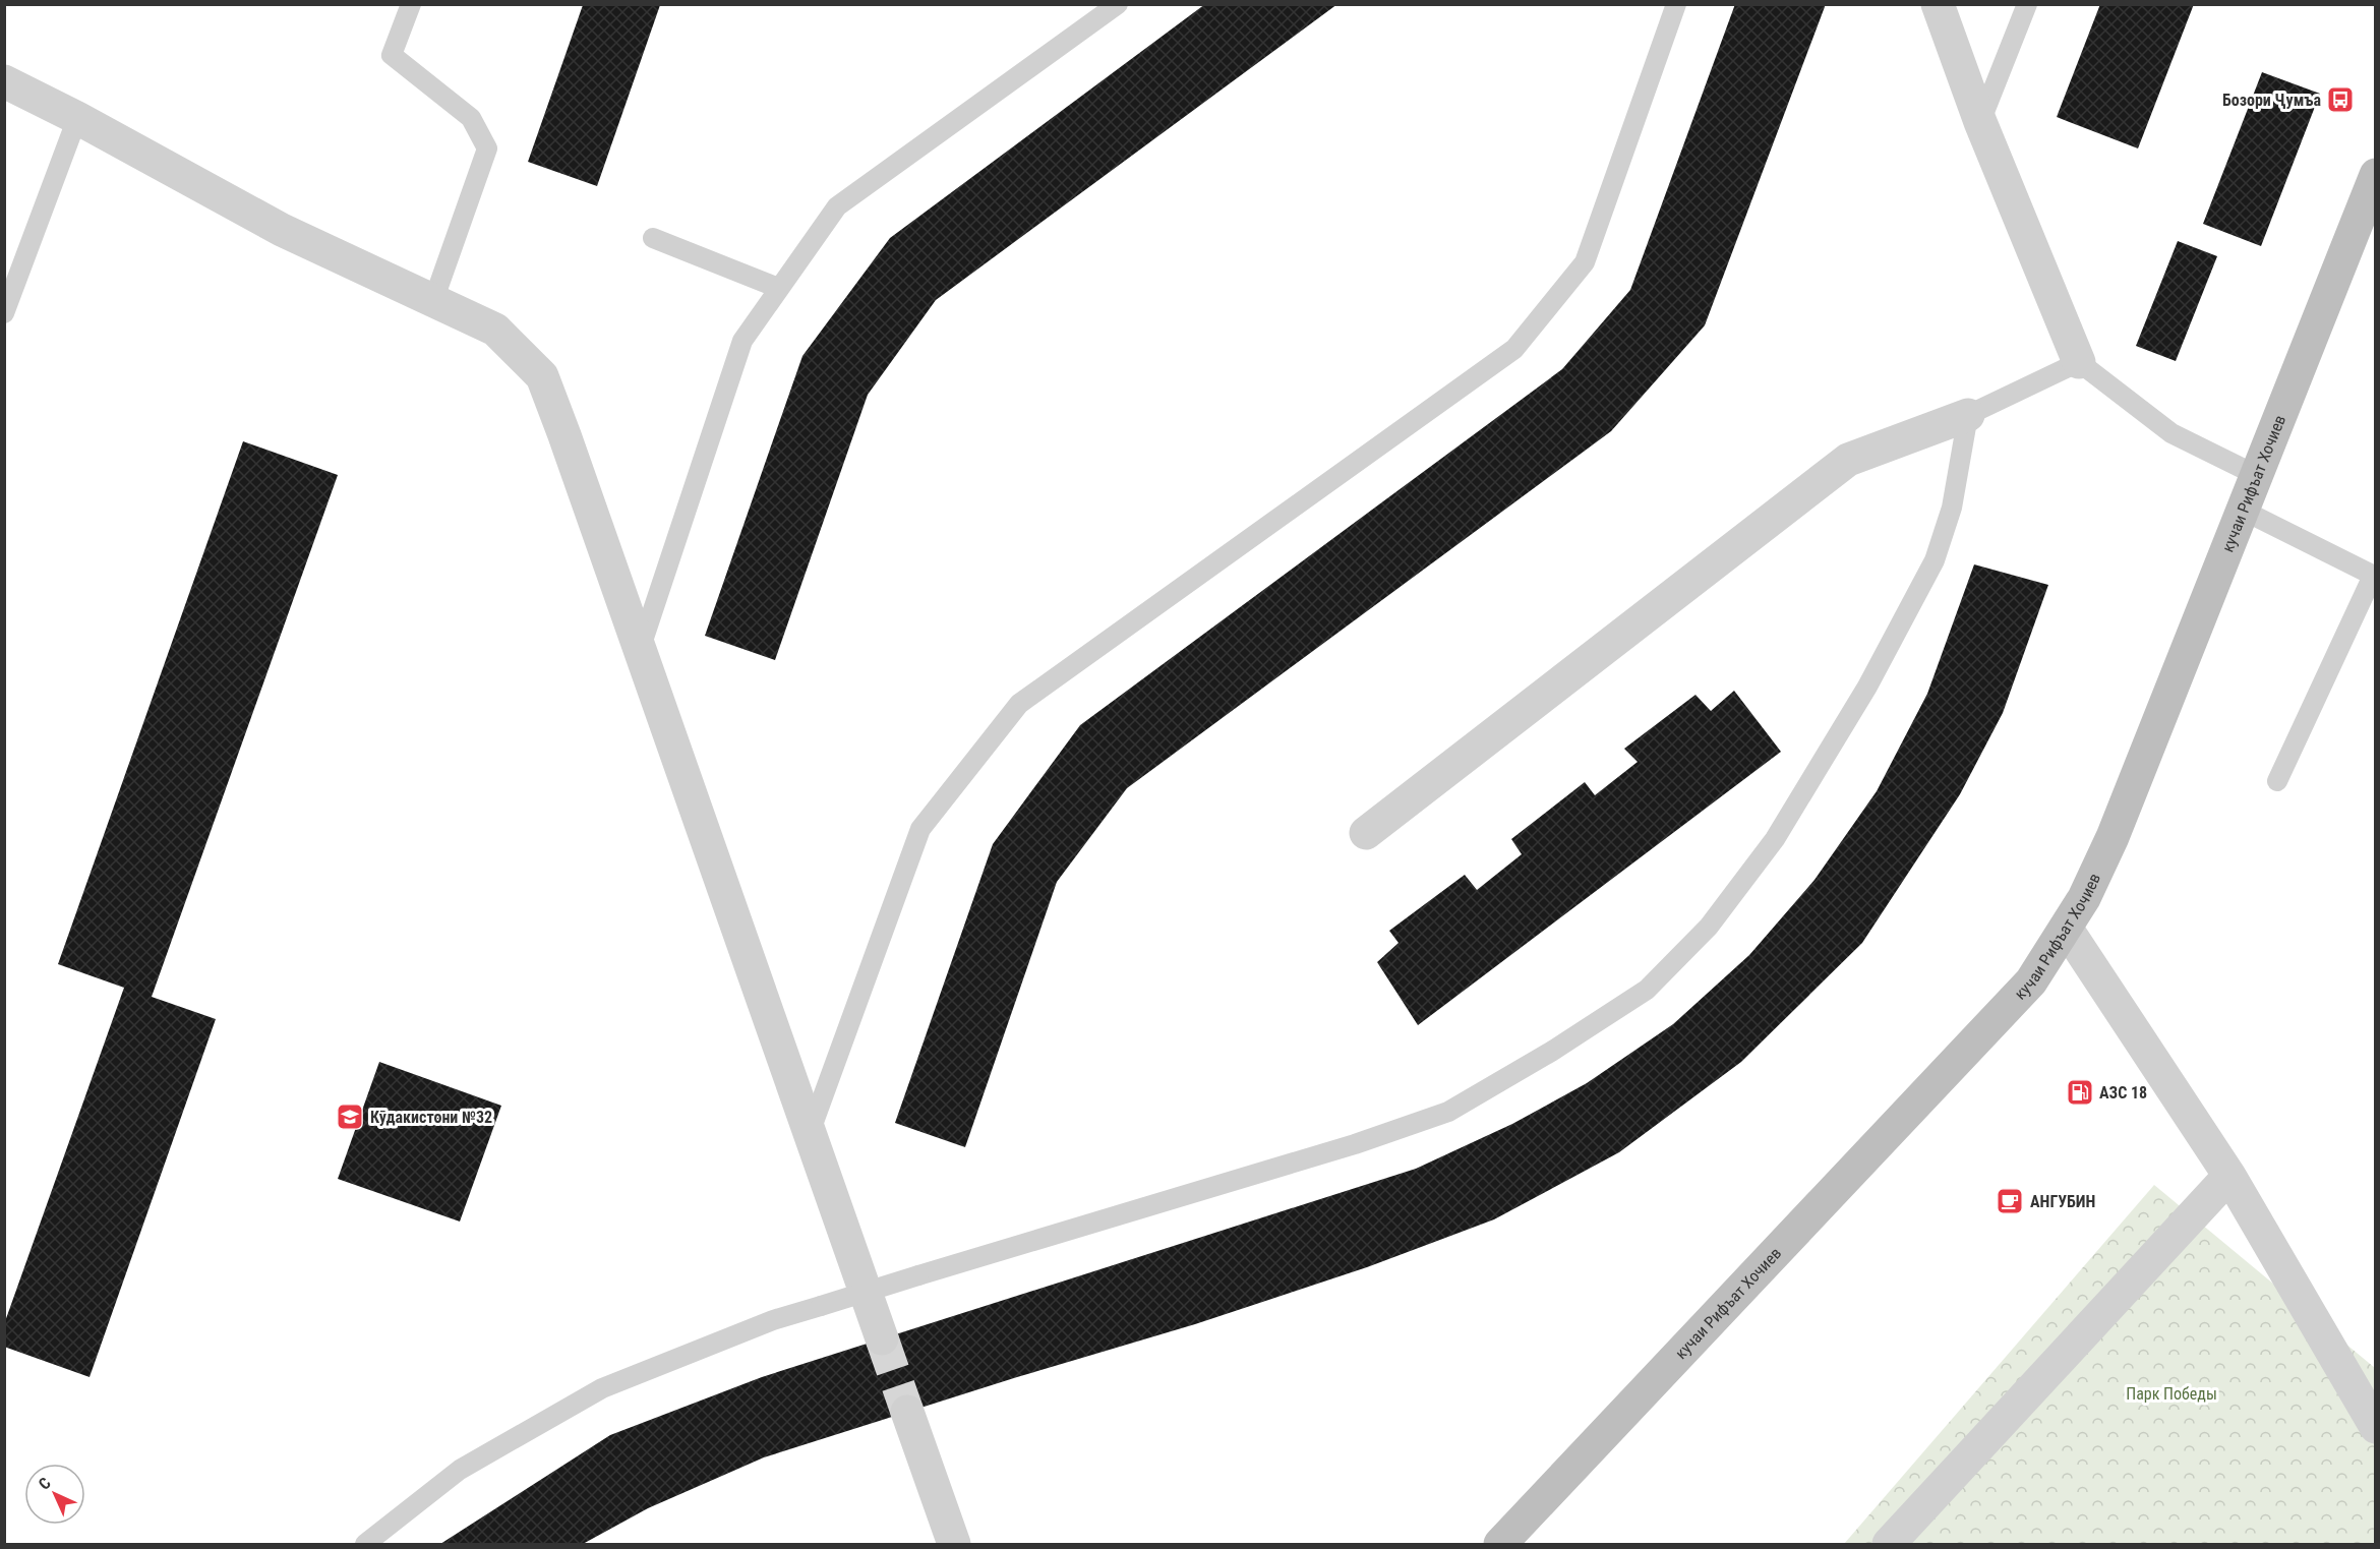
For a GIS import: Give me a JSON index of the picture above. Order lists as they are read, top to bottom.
{
  "streets": {
    "main road": ["кучаи Рифъат Хочиев"]
  },
  "parks": ["Парк Победы"],
  "places": {
    "bus stop": ["Бозори Ҷумъа"],
    "fuel station": ["АЗС 18"],
    "school or university": ["Кӯдакистони №32"],
    "cafe": ["АНГУБИН"]
  },
  "north": "top left"
}
